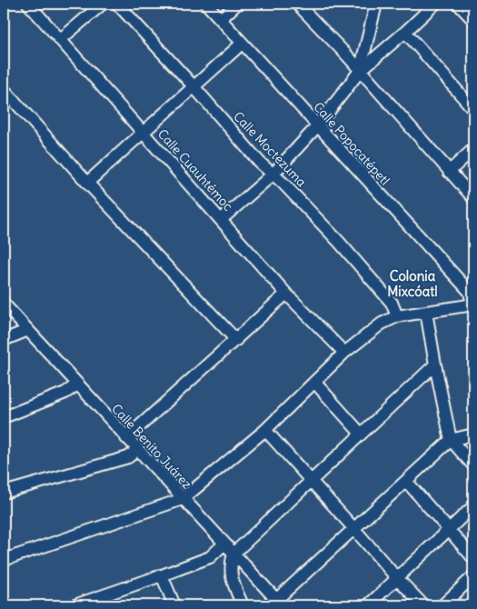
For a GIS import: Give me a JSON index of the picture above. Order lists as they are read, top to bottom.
{
  "streets": {
    "street": [
      "Calle Popocatépetl",
      "Calle Moctezuma",
      "Calle Cuauhtémoc",
      "Calle Benito Juárez"
    ]
  },
  "districts": ["Colonia Mixcóatl"]
}
